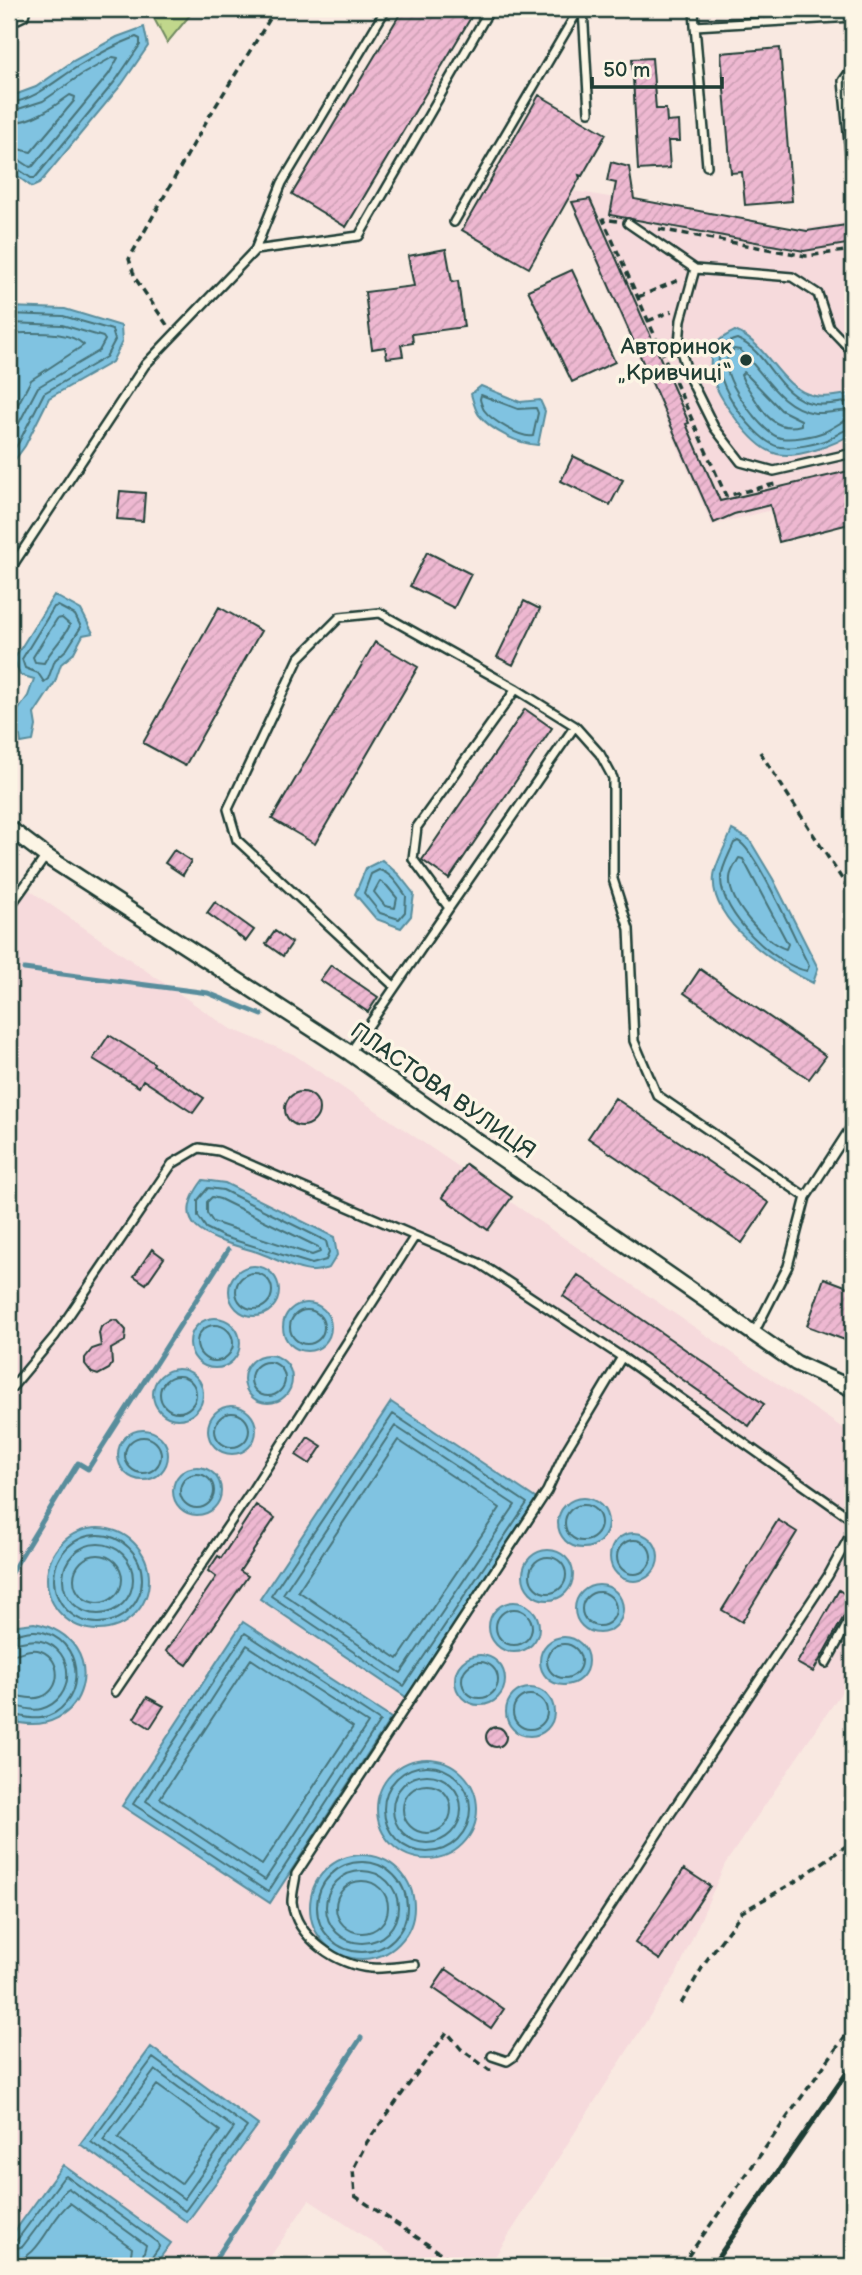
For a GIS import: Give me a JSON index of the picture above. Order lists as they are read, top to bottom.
{
  "streets": {
    "street": ["ПЛАСТОВА ВУЛИЦЯ"]
  },
  "places": ["Авторинок „Кривчиці“"],
  "scale_bar": "50 m"
}
